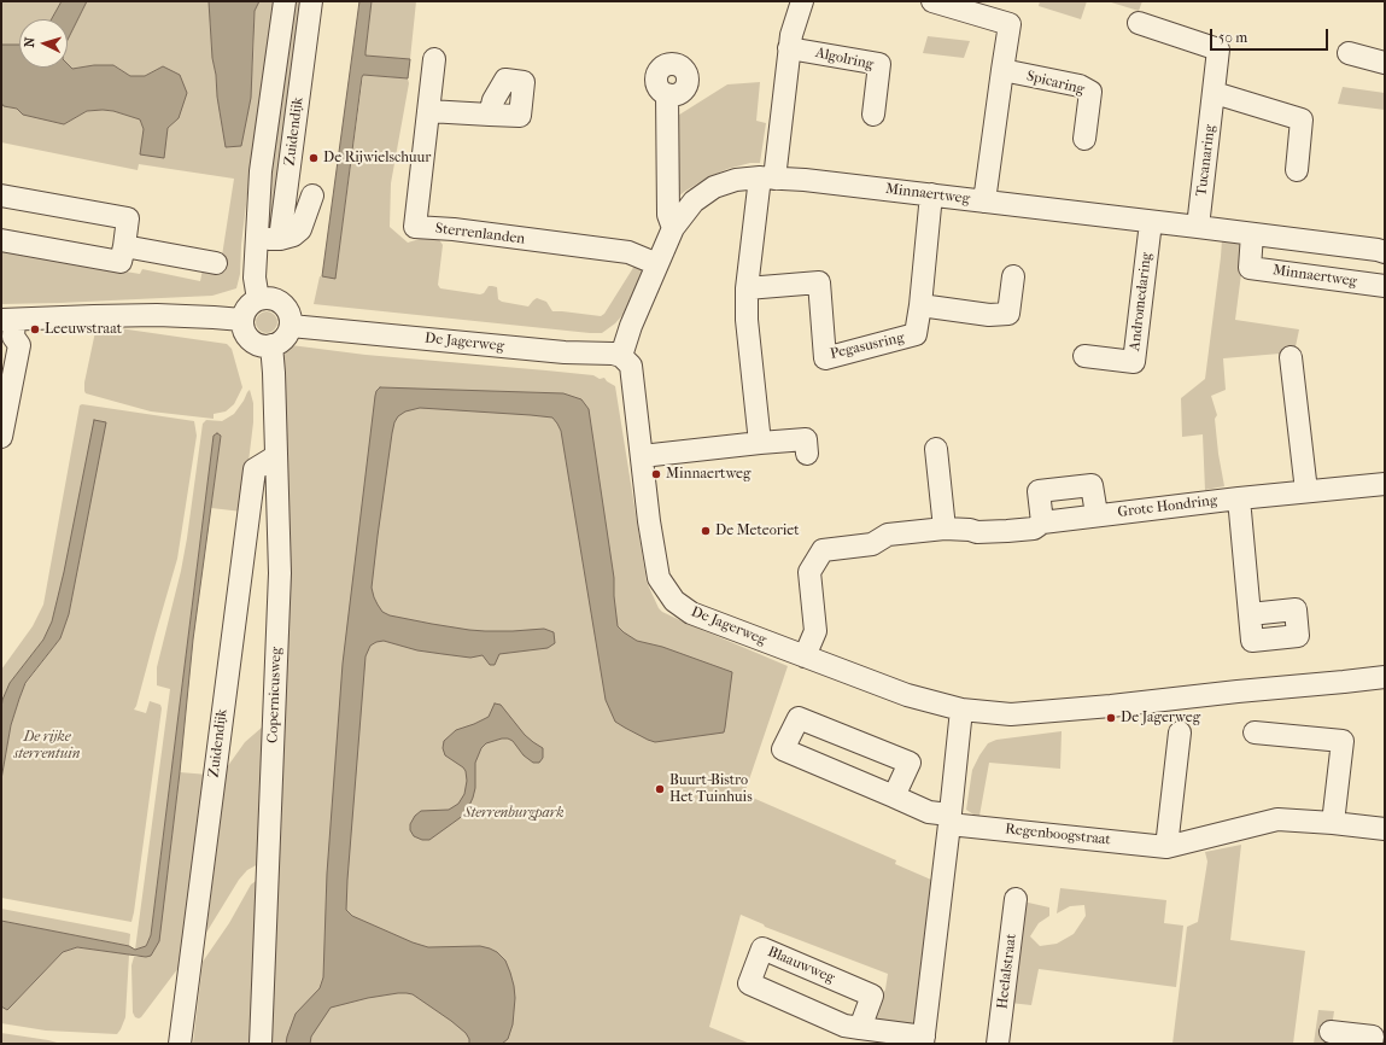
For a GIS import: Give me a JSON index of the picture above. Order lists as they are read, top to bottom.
{
  "streets": {
    "street": [
      "Algolring",
      "Spicaring",
      "Zuidendijk",
      "Tucanaring",
      "Minnaertweg",
      "Sterrenlanden",
      "Andromedaring",
      "De Jagerweg",
      "Pegasusring",
      "Grote Hondring",
      "Copernicusweg",
      "Regenboogstraat",
      "Blaauwweg",
      "Heelalstraat"
    ]
  },
  "crossings": [
    ["Zuidendijk", "De Jagerweg"],
    ["Zuidendijk", "Copernicusweg"],
    ["Tucanaring", "Minnaertweg"],
    ["Minnaertweg", "Sterrenlanden"],
    ["Minnaertweg", "Andromedaring"],
    ["Minnaertweg", "De Jagerweg"],
    ["Minnaertweg", "Pegasusring"],
    ["De Jagerweg", "Copernicusweg"],
    ["De Jagerweg", "Blaauwweg"],
    ["Regenboogstraat", "Blaauwweg"]
  ],
  "parks": ["De rijke sterrentuin", "Sterrenburgpark"],
  "places": [
    "De Rijwielschuur",
    "Leeuwstraat",
    "Minnaertweg",
    "De Meteoriet",
    "De Jagerweg",
    "Buurt-Bistro Het Tuinhuis"
  ],
  "scale_bar": "50 m",
  "north": "left"
}
